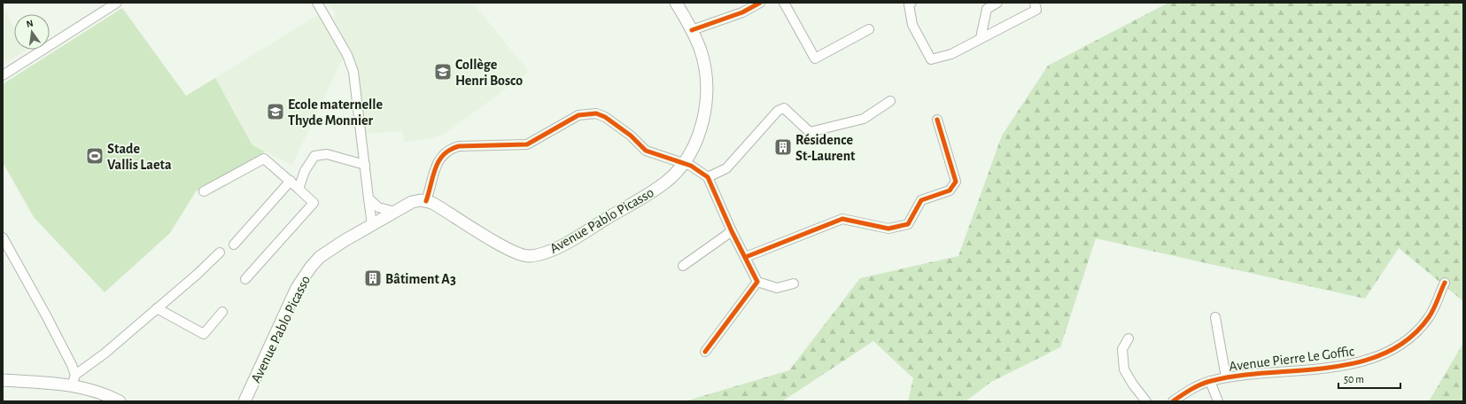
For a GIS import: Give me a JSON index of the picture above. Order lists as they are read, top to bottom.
{
  "streets": {
    "main road": ["Avenue Pablo Picasso"],
    "street": ["Avenue Pierre Le Goffic"]
  },
  "places": {
    "school or university": ["Collège Henri Bosco", "Ecole maternelle Thyde Monnier"],
    "building": ["Résidence St-Laurent", "Bâtiment A3"],
    "sports": ["Stade Vallis Laeta"]
  },
  "scale_bar": "50 m",
  "north": "top"
}
